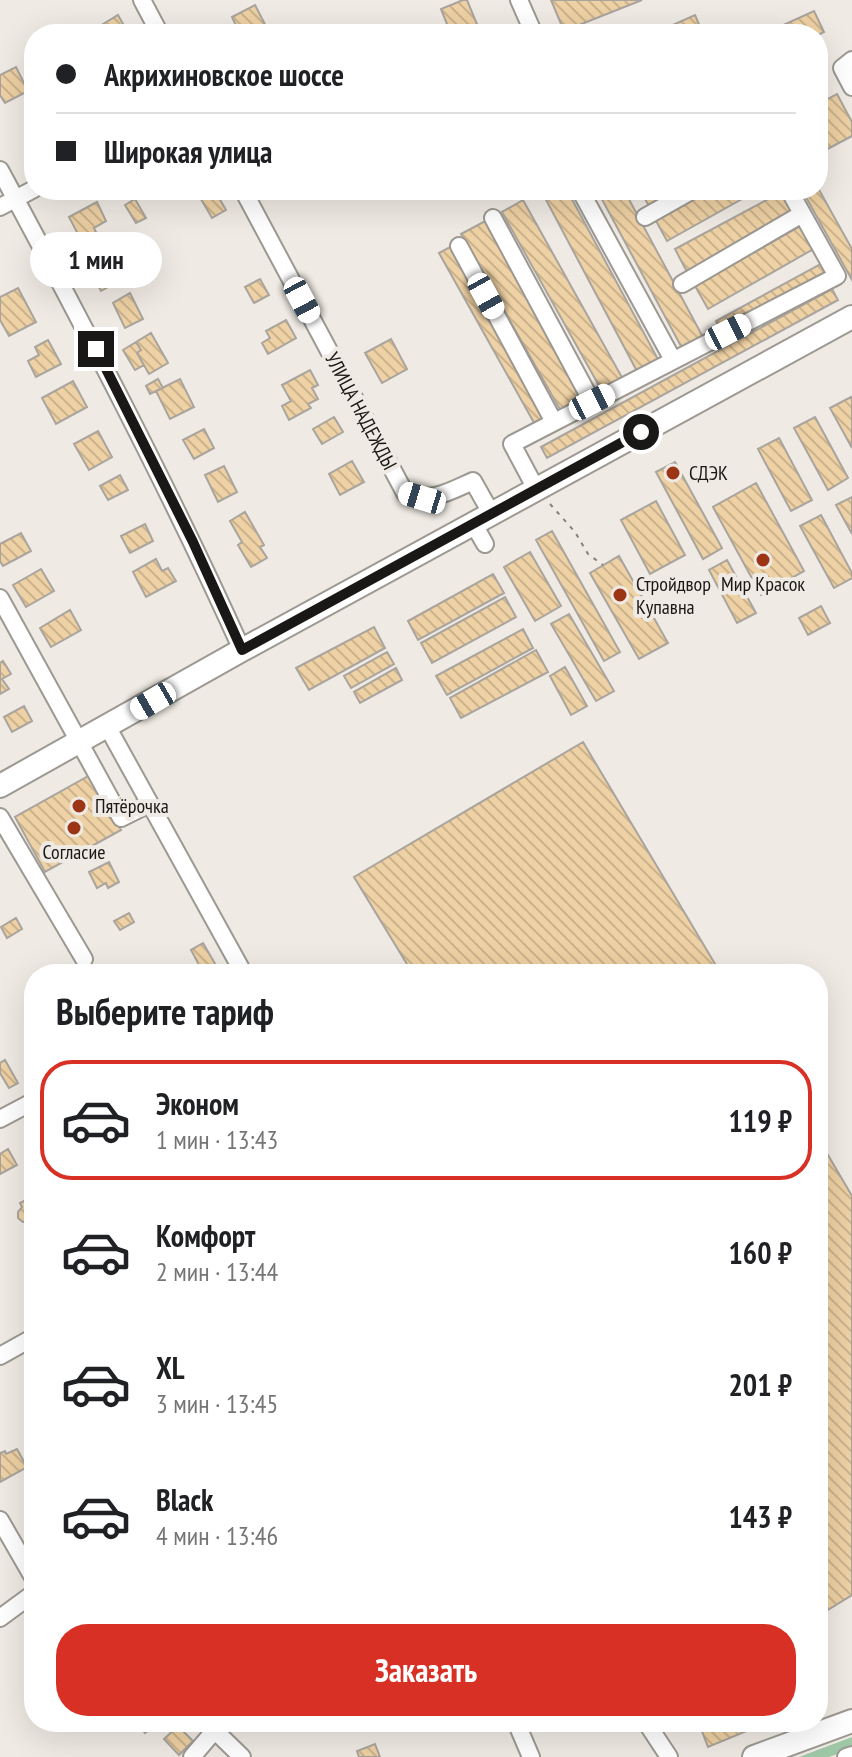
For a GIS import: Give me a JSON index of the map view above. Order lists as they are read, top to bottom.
{
  "streets": {
    "street": ["УЛИЦА НАДЕЖДЫ"]
  },
  "places": [
    "СДЭК",
    "Мир Красок",
    "Стройдвор Купавна",
    "Пятёрочка",
    "Согласие"
  ],
  "page": {
    "banner": ["Акрихиновское шоссе", "Широкая улица"],
    "bubble": "1 мин",
    "heading": "Выберите тариф",
    "list": [
      {
        "name": "Эконом",
        "note": "1 мин · 13:43",
        "value": "119 ₽"
      },
      {
        "name": "Комфорт",
        "note": "2 мин · 13:44",
        "value": "160 ₽"
      },
      {
        "name": "XL",
        "note": "3 мин · 13:45",
        "value": "201 ₽"
      },
      {
        "name": "Black",
        "note": "4 мин · 13:46",
        "value": "143 ₽"
      }
    ],
    "buttons": "Заказать"
  }
}
